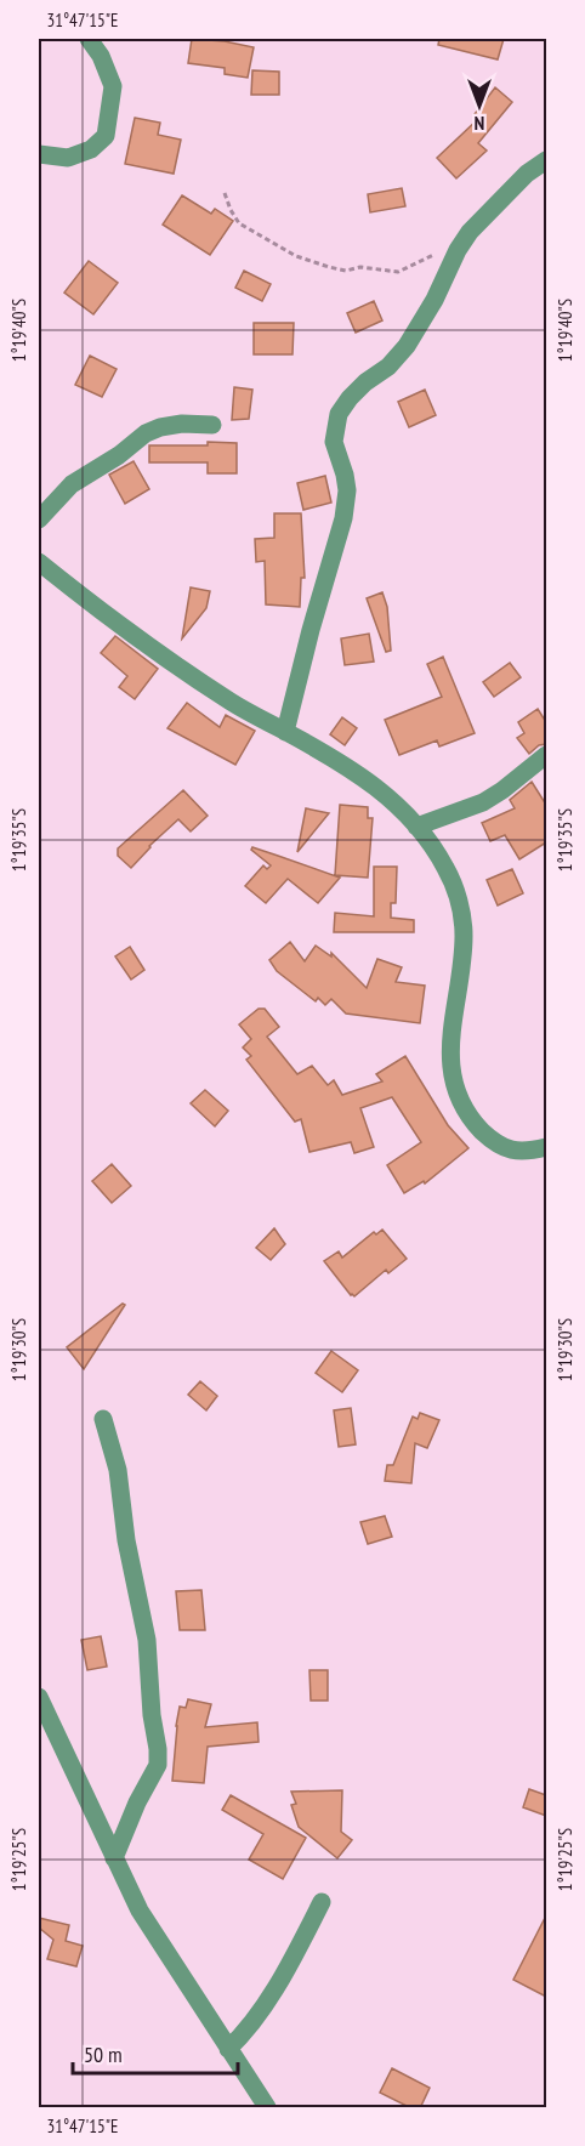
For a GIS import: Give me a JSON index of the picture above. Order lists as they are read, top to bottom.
{
  "scale_bar": "50 m",
  "north": "bottom",
  "coordinates": [
    "31°47'15\"E",
    "1°19'40\"S",
    "1°19'35\"S",
    "1°19'30\"S",
    "1°19'25\"S"
  ]
}
